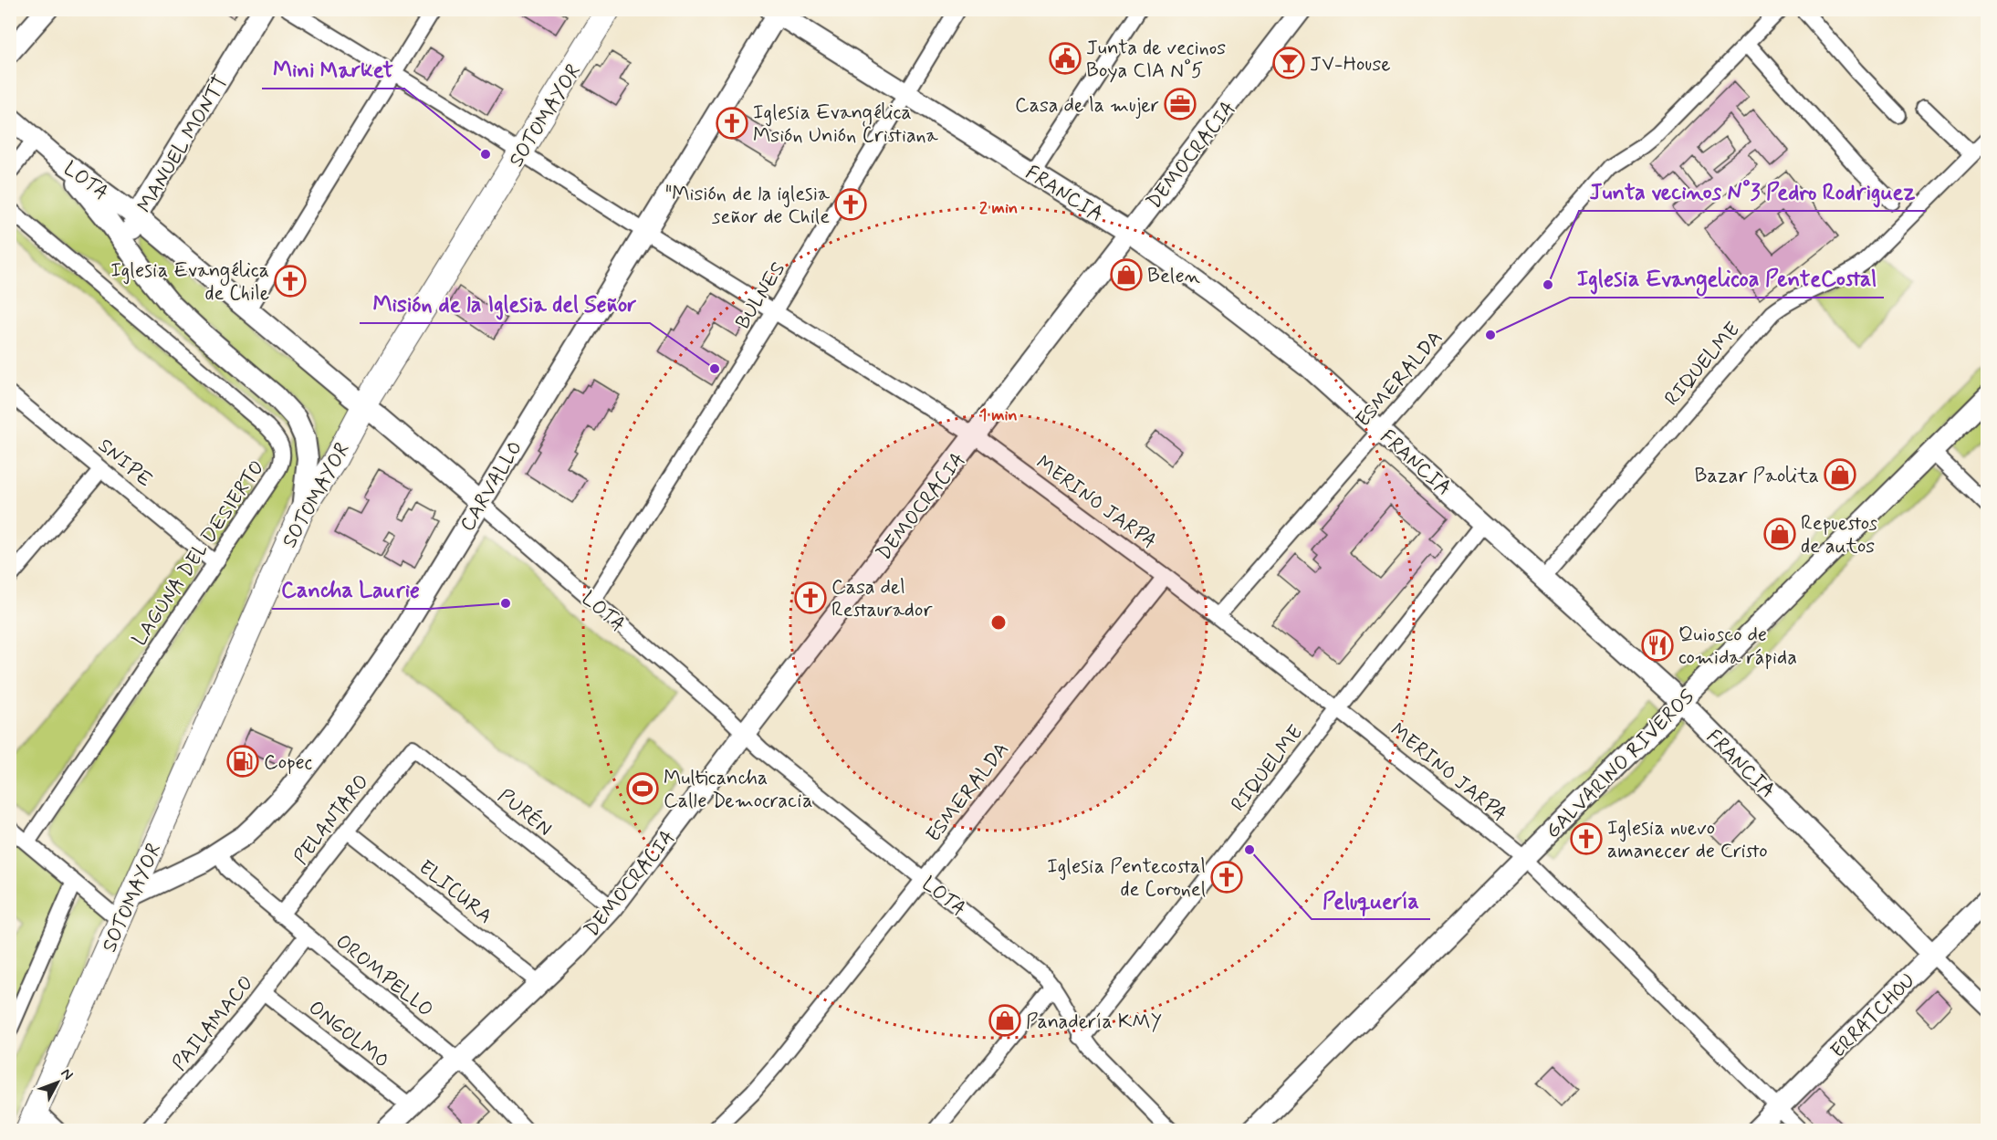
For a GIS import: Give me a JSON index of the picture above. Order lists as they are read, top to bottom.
{
  "streets": {
    "main road": ["SOTOMAYOR"],
    "street": [
      "MANUEL MONTT",
      "DEMOCRACIA",
      "LOTA",
      "FRANCIA",
      "BULNES",
      "RIQUELME",
      "ESMERALDA",
      "SNIPE",
      "CARVALLO",
      "MERINO JARPA",
      "LAGUNA DEL DESIERTO",
      "GALVARINO RIVEROS",
      "PURÉN",
      "PELANTARO",
      "ELICURA",
      "OROMPELLO",
      "ERRATCHOU",
      "PAILAMACO",
      "ONGOLMO"
    ]
  },
  "crossings": [
    ["SOTOMAYOR", "LOTA"],
    ["SOTOMAYOR", "CARVALLO"],
    ["SOTOMAYOR", "MERINO JARPA"],
    ["MANUEL MONTT", "LOTA"],
    ["DEMOCRACIA", "LOTA"],
    ["DEMOCRACIA", "FRANCIA"],
    ["DEMOCRACIA", "MERINO JARPA"],
    ["DEMOCRACIA", "PURÉN"],
    ["DEMOCRACIA", "ELICURA"],
    ["DEMOCRACIA", "OROMPELLO"],
    ["DEMOCRACIA", "ONGOLMO"],
    ["LOTA", "BULNES"],
    ["LOTA", "RIQUELME"],
    ["LOTA", "ESMERALDA"],
    ["LOTA", "CARVALLO"],
    ["FRANCIA", "BULNES"],
    ["FRANCIA", "RIQUELME"],
    ["FRANCIA", "ESMERALDA"],
    ["FRANCIA", "CARVALLO"],
    ["FRANCIA", "GALVARINO RIVEROS"],
    ["FRANCIA", "ERRATCHOU"],
    ["BULNES", "MERINO JARPA"],
    ["RIQUELME", "MERINO JARPA"],
    ["ESMERALDA", "MERINO JARPA"],
    ["SNIPE", "LAGUNA DEL DESIERTO"],
    ["CARVALLO", "MERINO JARPA"],
    ["CARVALLO", "OROMPELLO"],
    ["MERINO JARPA", "GALVARINO RIVEROS"],
    ["MERINO JARPA", "ERRATCHOU"],
    ["PURÉN", "PELANTARO"],
    ["PELANTARO", "ELICURA"],
    ["PELANTARO", "OROMPELLO"],
    ["OROMPELLO", "PAILAMACO"],
    ["PAILAMACO", "ONGOLMO"]
  ],
  "places": {
    "public building": ["Junta de vecinos Boya CIA N°5"],
    "bar": ["JV-House"],
    "office": ["Casa de la mujer"],
    "church": [
      "Iglesia Evangélica Msión Unión Cristiana",
      "\"Misión de la iglesia señor de Chile",
      "Iglesia Evangélica de Chile",
      "Casa del Restaurador",
      "Iglesia nuevo amanecer de Cristo",
      "Iglesia Pentecostal de Coronel"
    ],
    "other": [
      "Mini Market",
      "Junta vecinos N°3 Pedro Rodriguez",
      "Iglesia Evangelicoa PenteCostal",
      "Misión de la Iglesia del Señor",
      "Cancha Laurie",
      "Peluquería"
    ],
    "shop": [
      "Belen",
      "Bazar Paolita",
      "Repuestos de autos",
      "Panadería KMY"
    ],
    "restaurant": ["Quiosco de comida rápida"],
    "fuel station": ["Copec"],
    "sports": ["Multicancha Calle Democracia"]
  },
  "north": "top right",
  "rings": ["2 min", "1 min"]
}
